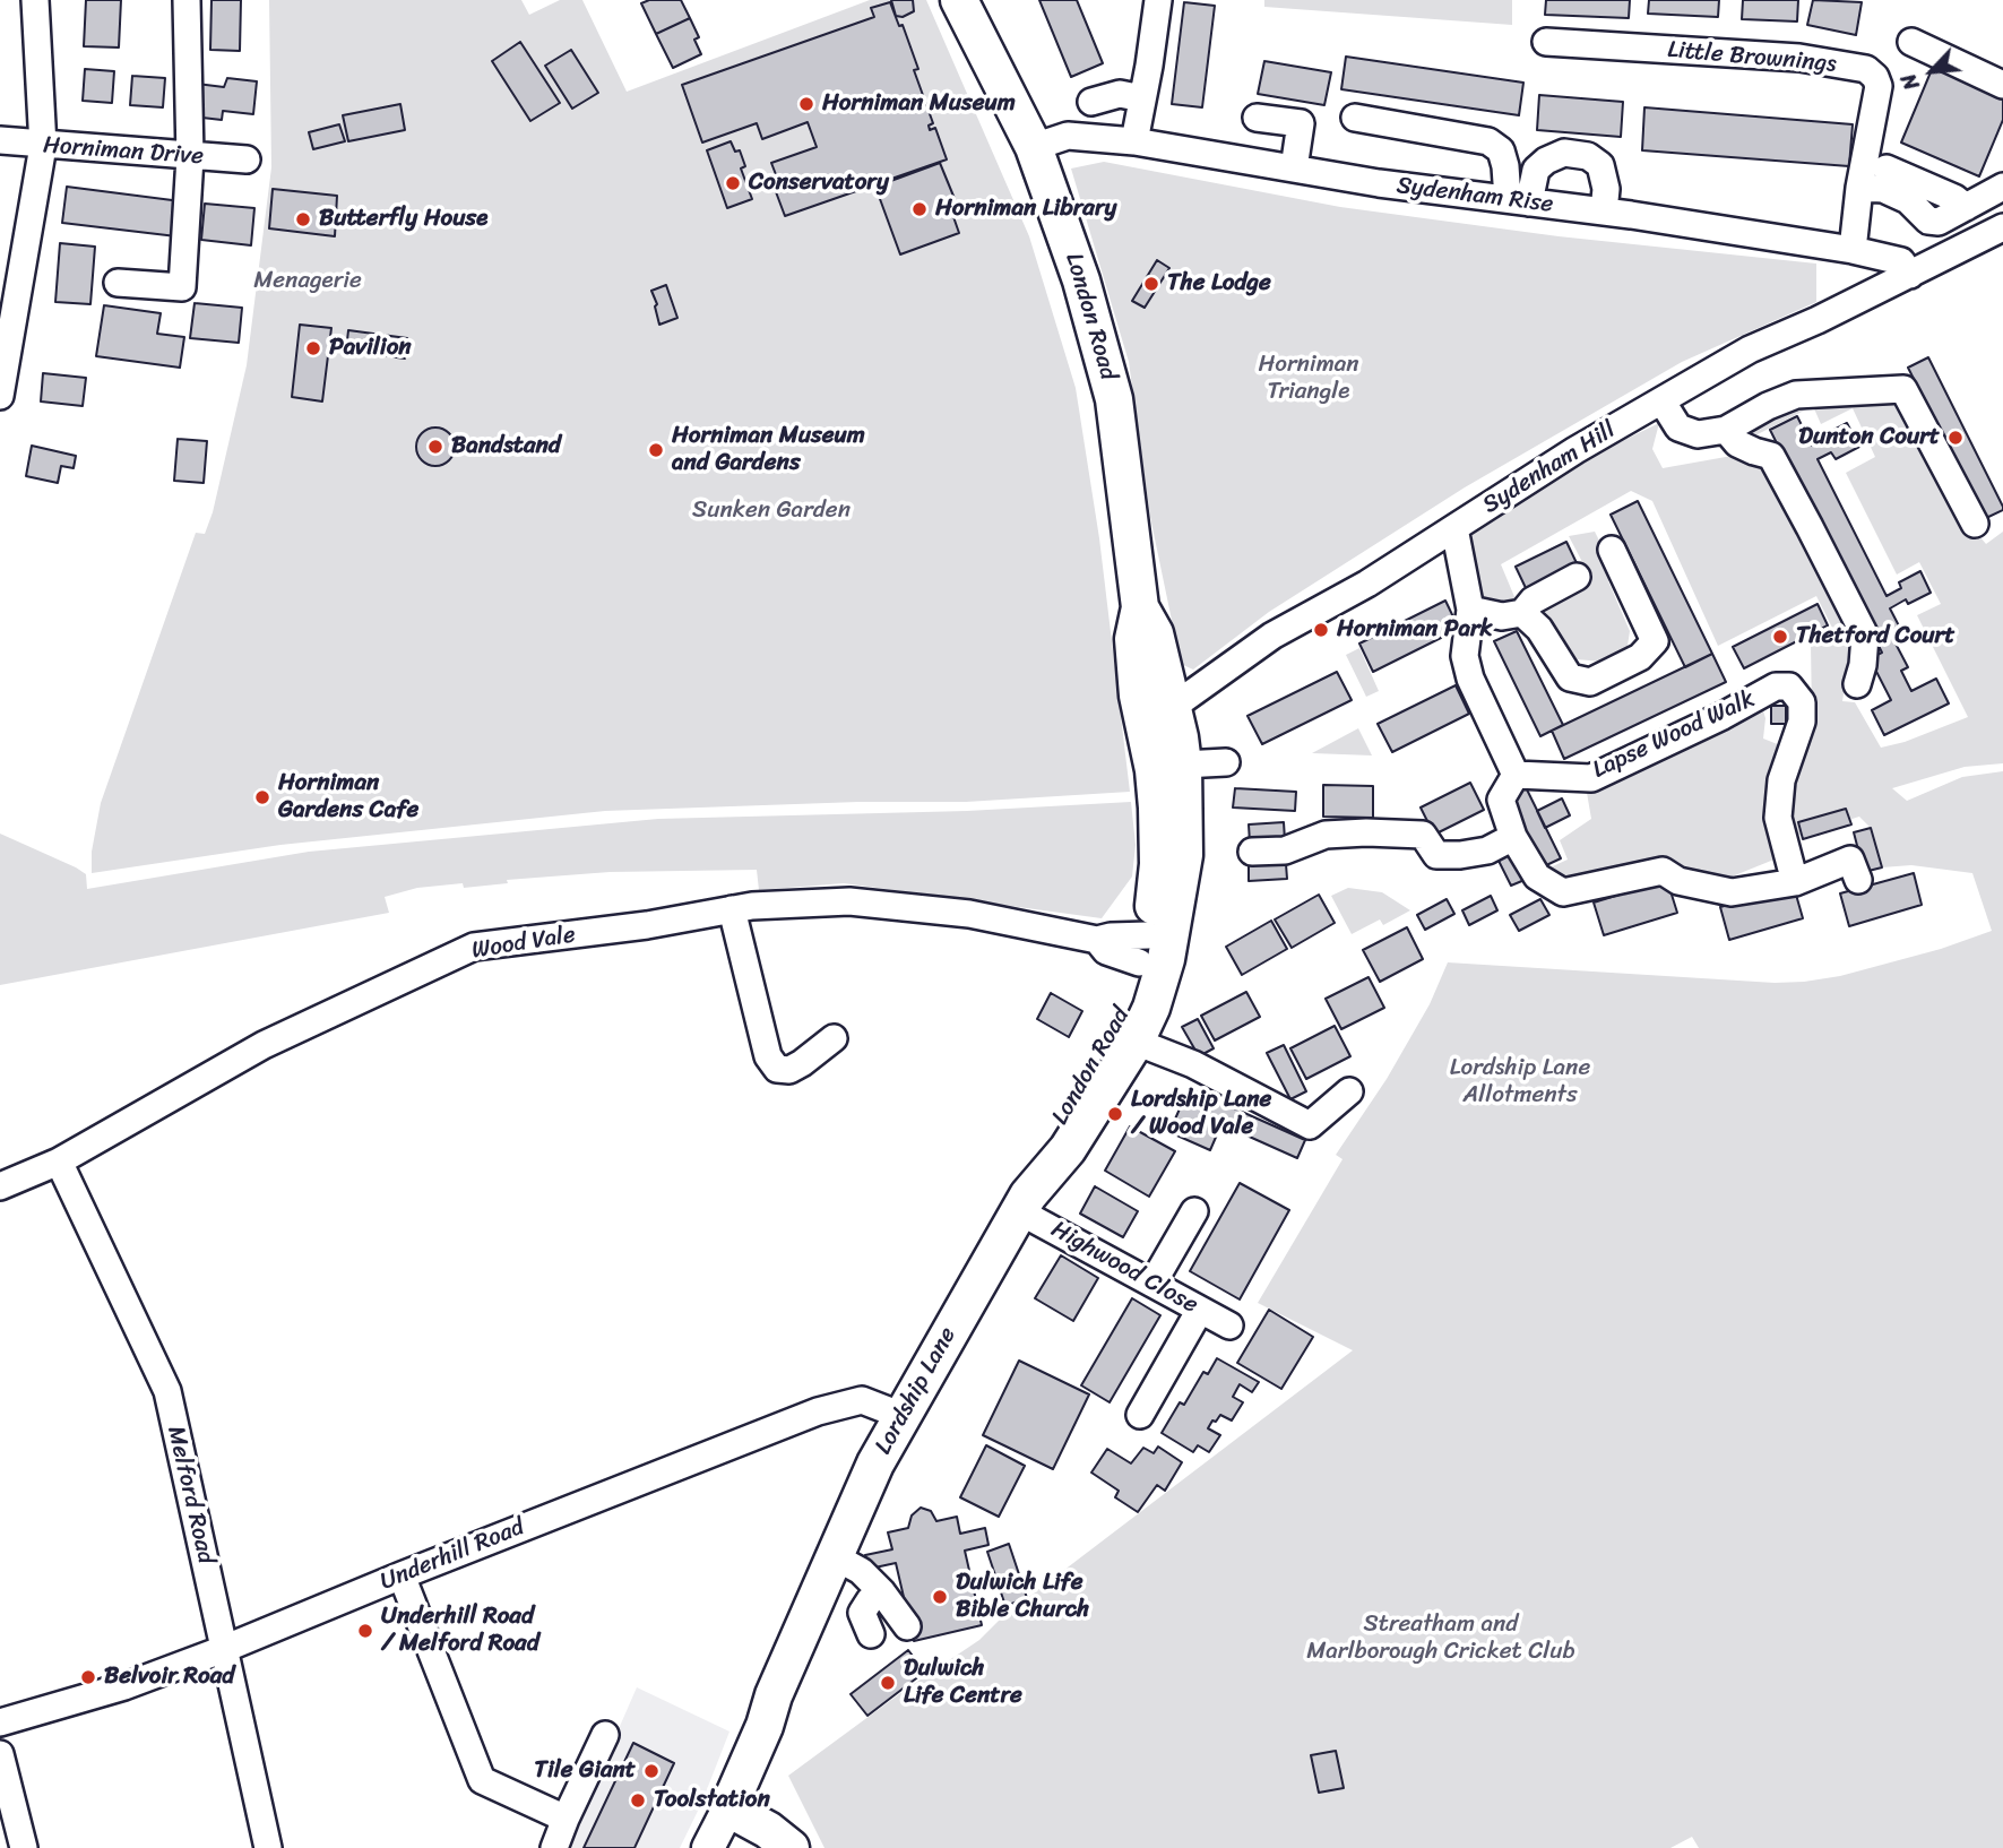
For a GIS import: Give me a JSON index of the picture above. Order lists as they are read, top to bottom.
{
  "streets": {
    "highway": ["London Road", "Lordship Lane"],
    "street": [
      "Little Brownings",
      "Horniman Drive",
      "Sydenham Rise",
      "Sydenham Hill",
      "Lapse Wood Walk",
      "Wood Vale",
      "Highwood Close",
      "Melford Road",
      "Underhill Road"
    ]
  },
  "crossings": [
    ["Little Brownings", "Sydenham Rise"],
    ["Sydenham Rise", "London Road"],
    ["Sydenham Rise", "Sydenham Hill"],
    ["London Road", "Sydenham Hill"],
    ["London Road", "Wood Vale"],
    ["London Road", "Highwood Close"],
    ["London Road", "Lordship Lane"],
    ["Wood Vale", "Lordship Lane"],
    ["Wood Vale", "Melford Road"],
    ["Highwood Close", "Lordship Lane"],
    ["Lordship Lane", "Underhill Road"],
    ["Melford Road", "Underhill Road"]
  ],
  "parks": [
    "Menagerie",
    "Horniman Triangle",
    "Sunken Garden",
    "Lordship Lane Allotments",
    "Streatham and Marlborough Cricket Club"
  ],
  "places": [
    "Horniman Museum",
    "Conservatory",
    "Horniman Library",
    "Butterfly House",
    "The Lodge",
    "Pavilion",
    "Dunton Court",
    "Bandstand",
    "Horniman Museum and Gardens",
    "Horniman Park",
    "Thetford Court",
    "Horniman Gardens Cafe",
    "Lordship Lane / Wood Vale",
    "Dulwich Life Bible Church",
    "Underhill Road / Melford Road",
    "Belvoir Road",
    "Dulwich Life Centre",
    "Tile Giant",
    "Toolstation"
  ],
  "north": "bottom left"
}
